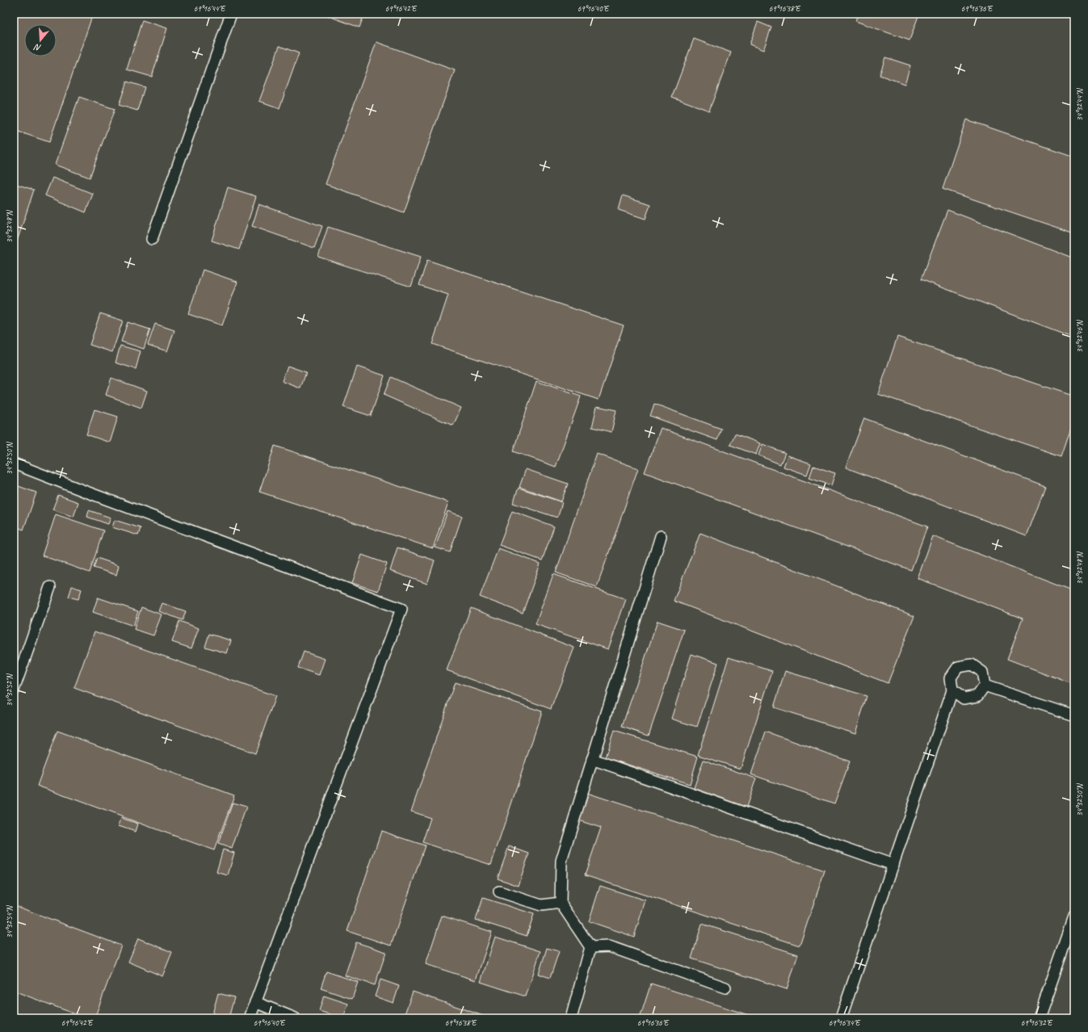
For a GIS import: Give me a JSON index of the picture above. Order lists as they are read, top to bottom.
{
  "north": "bottom",
  "coordinates": [
    "69°16'44\"E",
    "69°16'42\"E",
    "69°16'40\"E",
    "69°16'38\"E",
    "69°16'36\"E",
    "34°32'44\"N",
    "34°32'48\"N",
    "34°32'46\"N",
    "34°32'50\"N",
    "34°32'52\"N",
    "34°32'54\"N",
    "69°16'34\"E",
    "69°16'32\"E"
  ]
}
